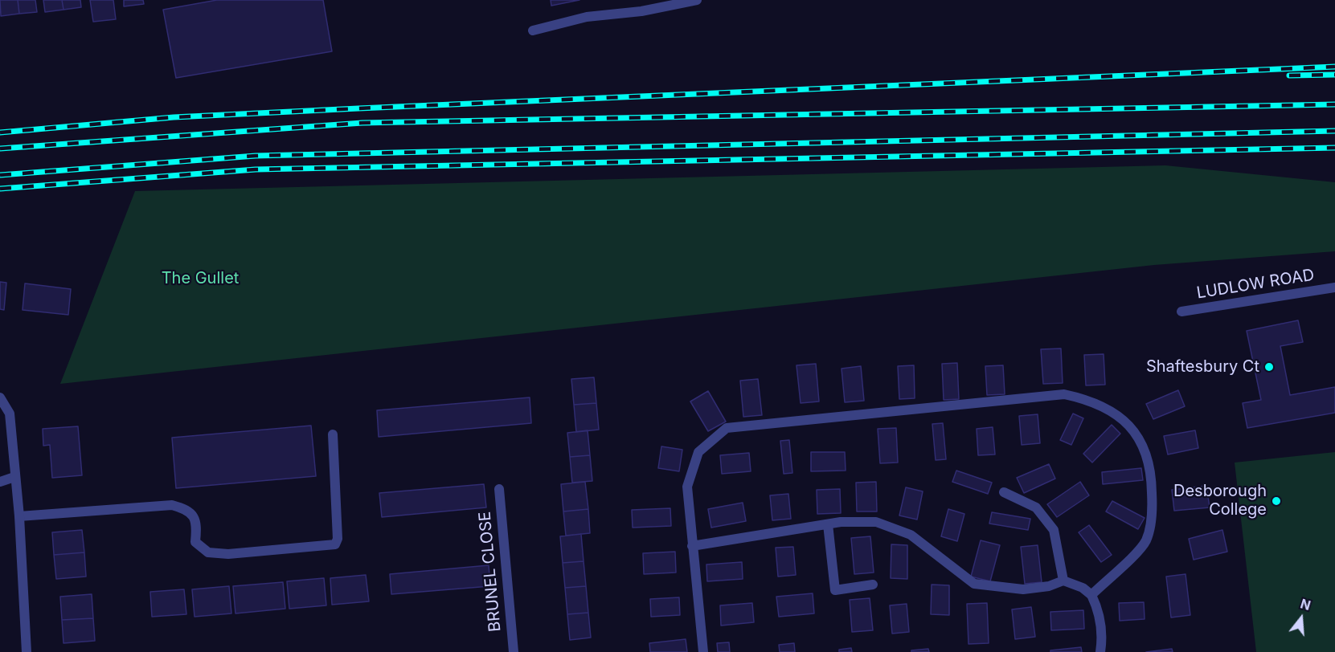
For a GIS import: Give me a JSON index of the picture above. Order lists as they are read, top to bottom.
{
  "streets": {
    "street": ["LUDLOW ROAD", "BRUNEL CLOSE"]
  },
  "parks": ["The Gullet"],
  "places": ["Shaftesbury Ct", "Desborough College"],
  "north": "top"
}
